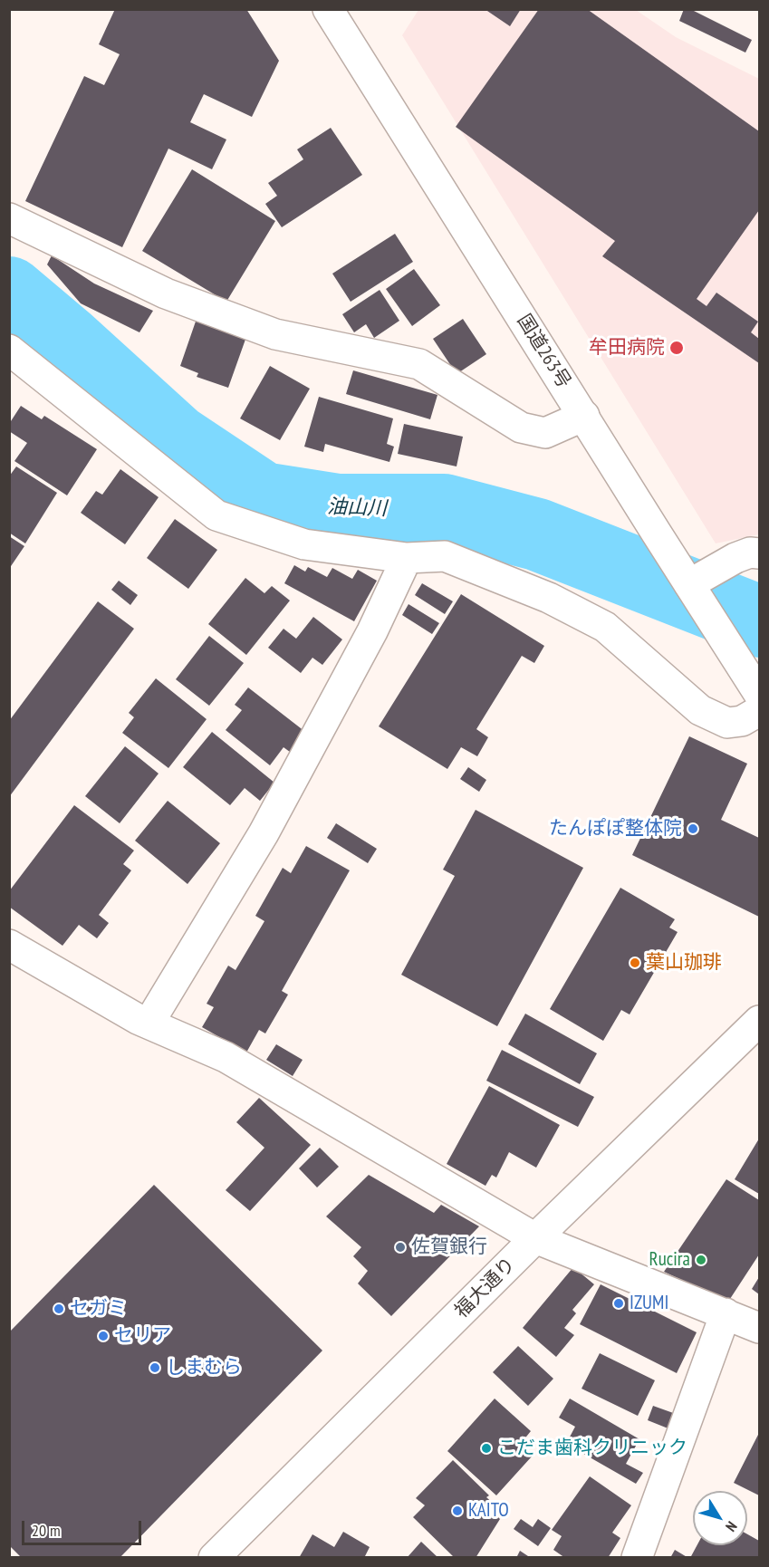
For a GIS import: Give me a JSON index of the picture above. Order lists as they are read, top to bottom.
{
  "streets": {
    "main road": ["国道263号", "福大通り"]
  },
  "water": ["油山川"],
  "places": [
    "牟田病院",
    "たんぽぽ整体院",
    "葉山珈琲",
    "佐賀銀行",
    "Rucira",
    "IZUMI",
    "セガミ",
    "セリア",
    "しまむら",
    "こだま歯科クリニック",
    "KAITO"
  ],
  "scale_bar": "20 m",
  "north": "bottom right"
}
